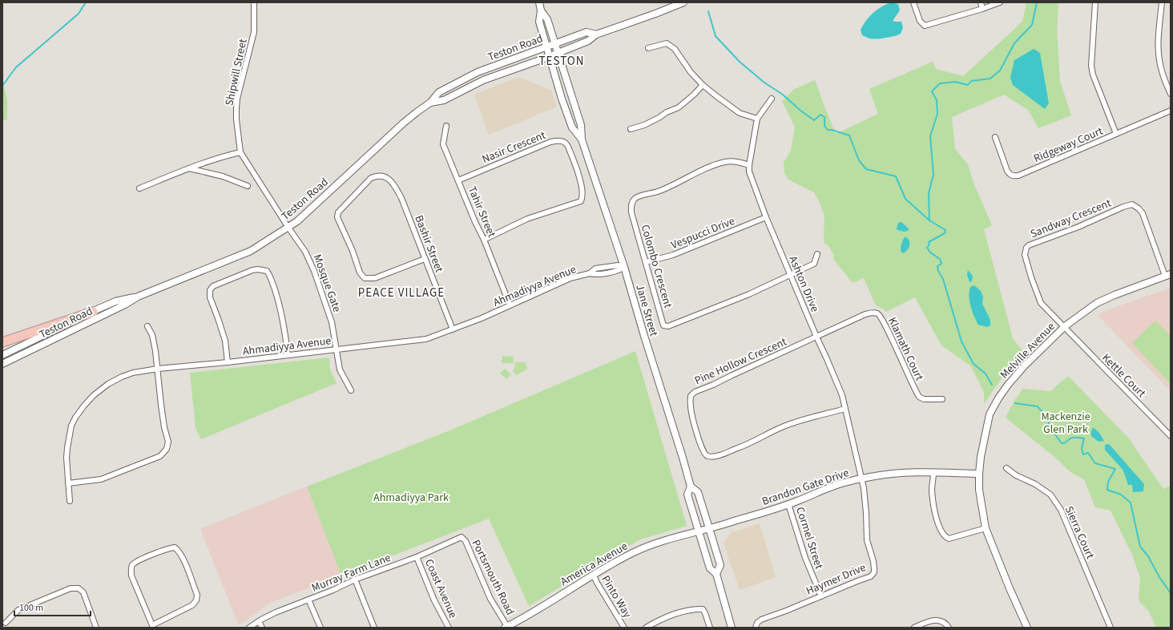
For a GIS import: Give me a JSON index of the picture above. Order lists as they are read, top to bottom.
{
  "streets": {
    "main road": [
      "Teston Road",
      "Jane Street",
      "Melville Avenue",
      "Brandon Gate Drive",
      "America Avenue"
    ],
    "street": [
      "Shipwill Street",
      "Ridgeway Court",
      "Nasir Crescent",
      "Tahir Street",
      "Sandway Crescent",
      "Vespucci Drive",
      "Bashir Street",
      "Colombo Crescent",
      "Mosque Gate",
      "Ashton Drive",
      "Ahmadiyya Avenue",
      "Klamath Court",
      "Pine Hollow Crescent",
      "Kettle Court",
      "Sierra Court",
      "Cormel Street",
      "Murray Farm Lane",
      "Portsmouth Road",
      "Haymer Drive",
      "Coast Avenue",
      "Pinto Way"
    ]
  },
  "crossings": [
    ["Teston Road", "Shipwill Street"],
    ["Teston Road", "Mosque Gate"],
    ["Teston Road", "Jane Street"],
    ["Shipwill Street", "Mosque Gate"],
    ["Nasir Crescent", "Tahir Street"],
    ["Tahir Street", "Ahmadiyya Avenue"],
    ["Sandway Crescent", "Melville Avenue"],
    ["Sandway Crescent", "Kettle Court"],
    ["Vespucci Drive", "Colombo Crescent"],
    ["Vespucci Drive", "Ashton Drive"],
    ["Bashir Street", "Ahmadiyya Avenue"],
    ["Colombo Crescent", "Ashton Drive"],
    ["Mosque Gate", "Ahmadiyya Avenue"],
    ["Ashton Drive", "Klamath Court"],
    ["Ashton Drive", "Pine Hollow Crescent"],
    ["Ashton Drive", "Brandon Gate Drive"],
    ["Ashton Drive", "Haymer Drive"],
    ["Ahmadiyya Avenue", "Jane Street"],
    ["Jane Street", "Brandon Gate Drive"],
    ["Jane Street", "America Avenue"],
    ["Klamath Court", "Pine Hollow Crescent"],
    ["Melville Avenue", "Kettle Court"],
    ["Melville Avenue", "Brandon Gate Drive"],
    ["Brandon Gate Drive", "Cormel Street"],
    ["Brandon Gate Drive", "America Avenue"],
    ["Brandon Gate Drive", "Haymer Drive"],
    ["Cormel Street", "Haymer Drive"],
    ["America Avenue", "Portsmouth Road"],
    ["America Avenue", "Pinto Way"],
    ["Murray Farm Lane", "Portsmouth Road"],
    ["Murray Farm Lane", "Coast Avenue"]
  ],
  "districts": ["TESTON", "PEACE VILLAGE"],
  "parks": ["Mackenzie Glen Park", "Ahmadiyya Park"],
  "scale_bar": "100 m"
}
